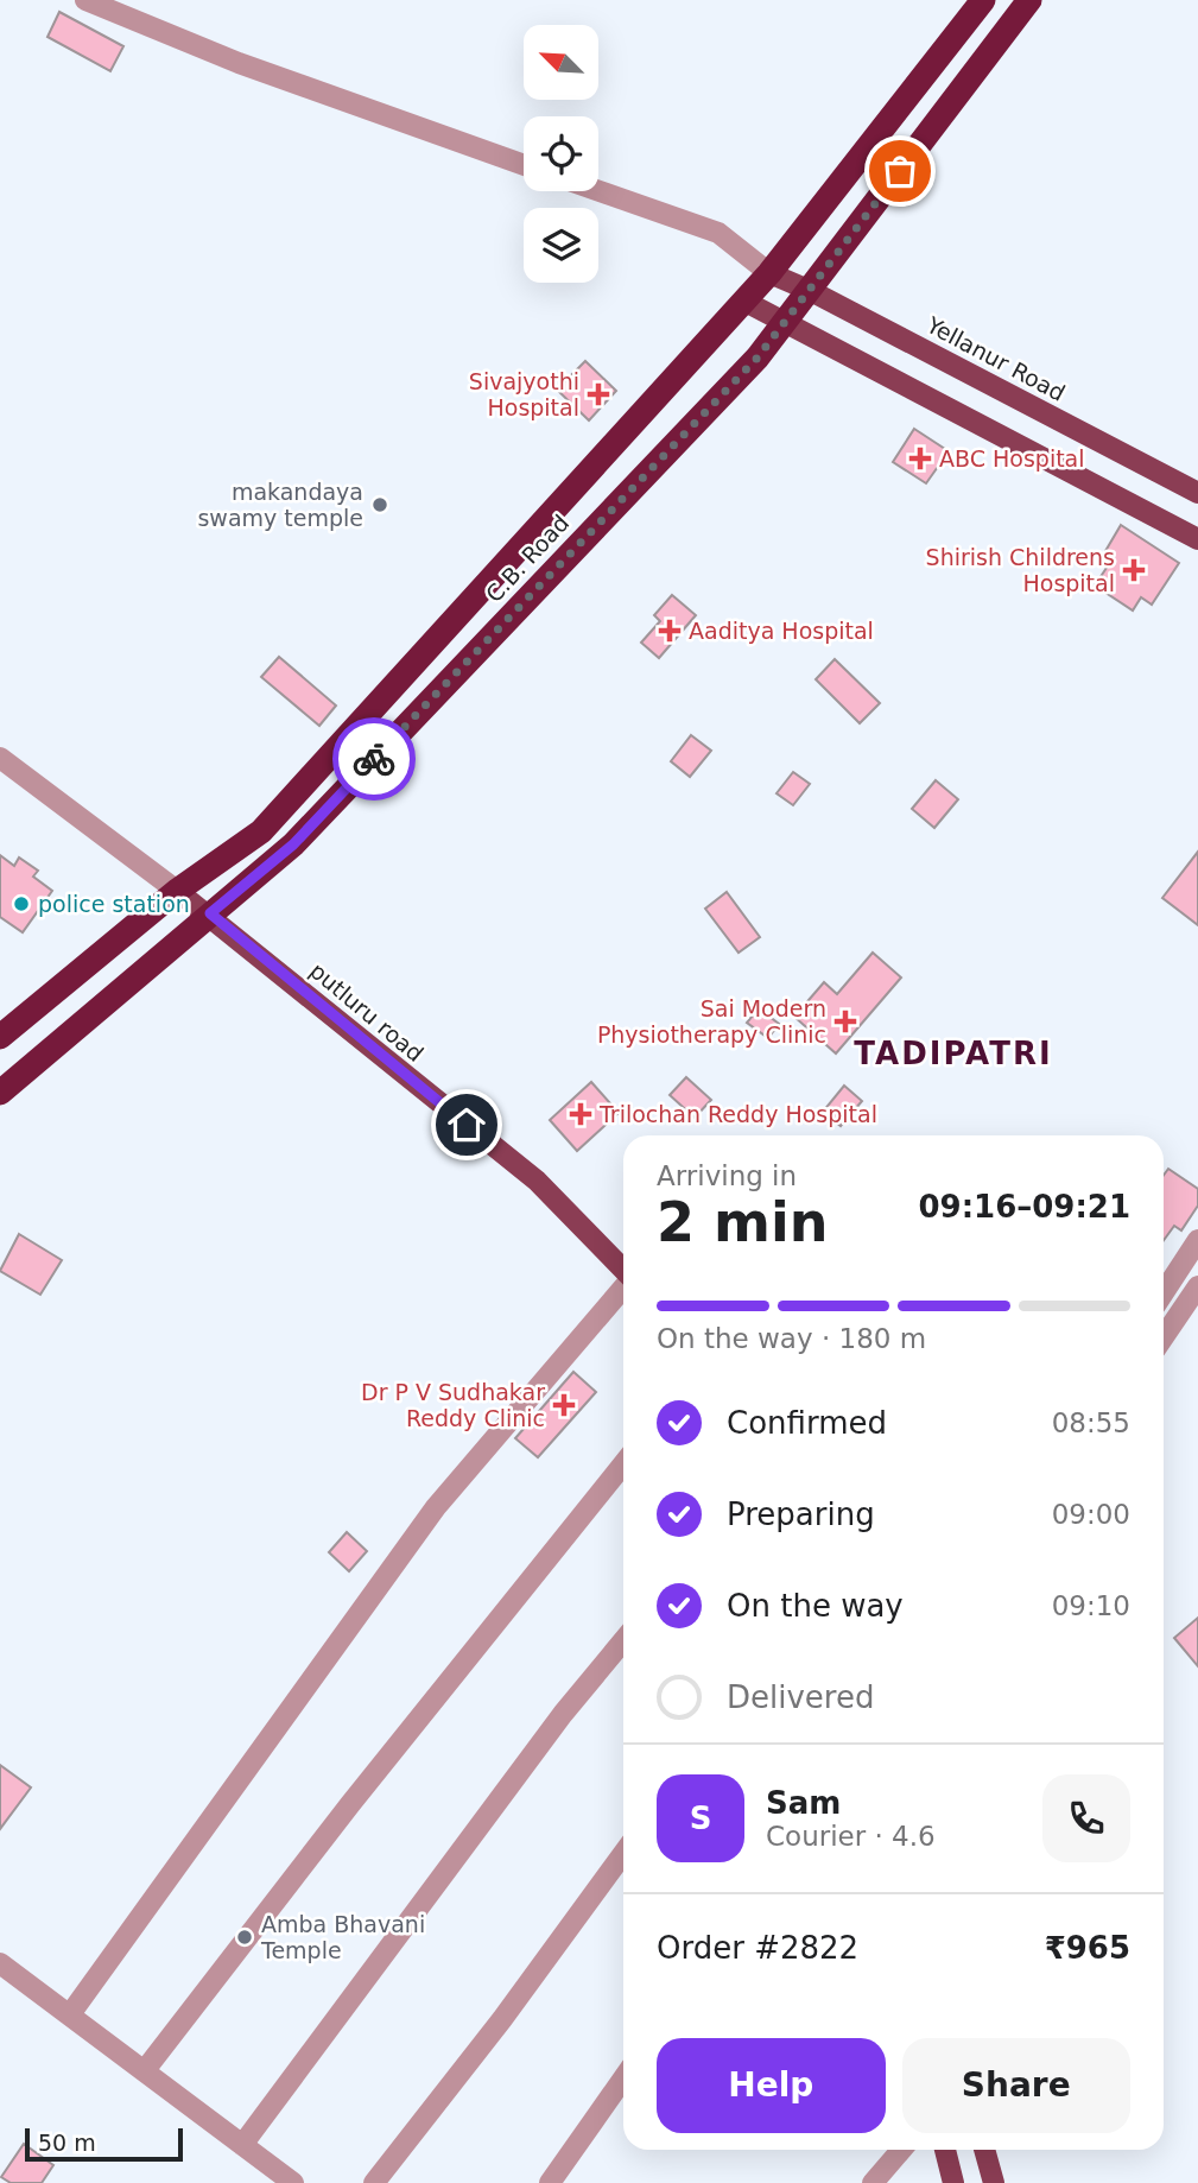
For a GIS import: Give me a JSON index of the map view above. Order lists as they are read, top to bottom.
{
  "streets": {
    "highway": ["C.B. Road"],
    "main road": ["Yellanur Road", "putluru road"]
  },
  "crossings": [
    ["Yellanur Road", "C.B. Road"],
    ["C.B. Road", "putluru road"]
  ],
  "districts": ["TADIPATRI"],
  "places": {
    "health": [
      "Sivajyothi Hospital",
      "ABC Hospital",
      "Shirish Childrens Hospital",
      "Aaditya Hospital",
      "Sai Modern Physiotherapy Clinic",
      "Trilochan Reddy Hospital",
      "Dr P V Sudhakar Reddy Clinic"
    ],
    "other": ["makandaya swamy temple", "police station", "Amba Bhavani Temple"]
  },
  "scale_bar": "50 m",
  "north": "top left",
  "page": {
    "heading": ["2 min", "Arriving in", "09:16–09:21"],
    "panel": [
      "Sam",
      "Courier · 4.6",
      "Order #2822",
      "₹965"
    ],
    "bar": "On the way · 180 m",
    "list": [
      ["Confirmed", "08:55"],
      ["Preparing", "09:00"],
      ["On the way", "09:10"],
      "Delivered"
    ],
    "round": "S",
    "buttons": ["Help", "Share"],
    "scale": "50 m"
  }
}
